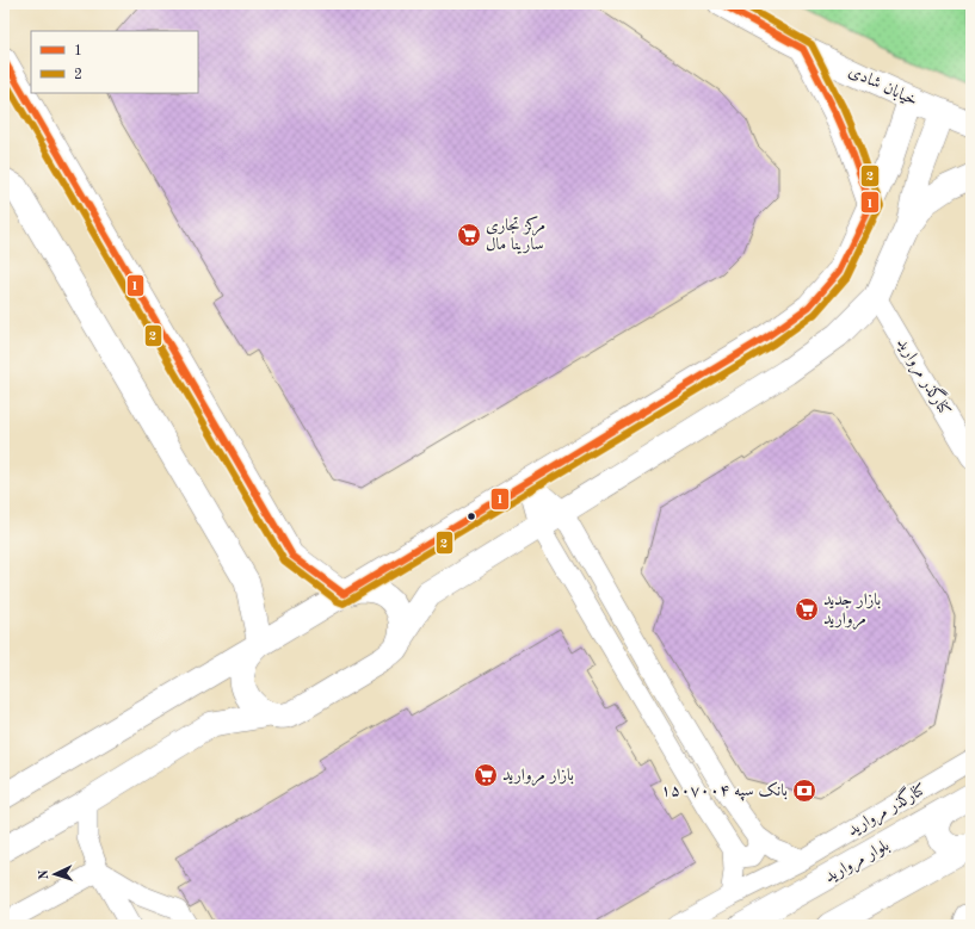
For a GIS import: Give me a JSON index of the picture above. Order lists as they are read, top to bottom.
{
  "streets": {
    "street": ["خیابان شادی", "کنارگذر مروارید", "بلوار مروارید"]
  },
  "places": {
    "supermarket": ["مرکز تجاری سارینا مال", "بازار جدید مروارید", "بازار مروارید"],
    "bank": ["بانک سپه ۱۵۰۷۰۰۴"]
  },
  "lines": ["transit line 1", "transit line 2"],
  "legend": ["1", "2"],
  "north": "left"
}
